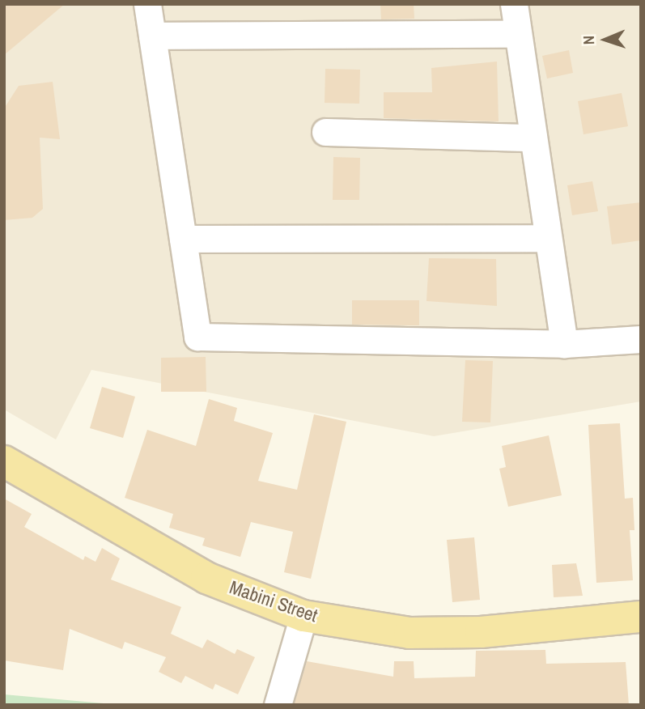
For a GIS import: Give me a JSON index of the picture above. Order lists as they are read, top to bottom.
{
  "streets": {
    "main road": ["Mabini Street"]
  },
  "north": "left"
}
